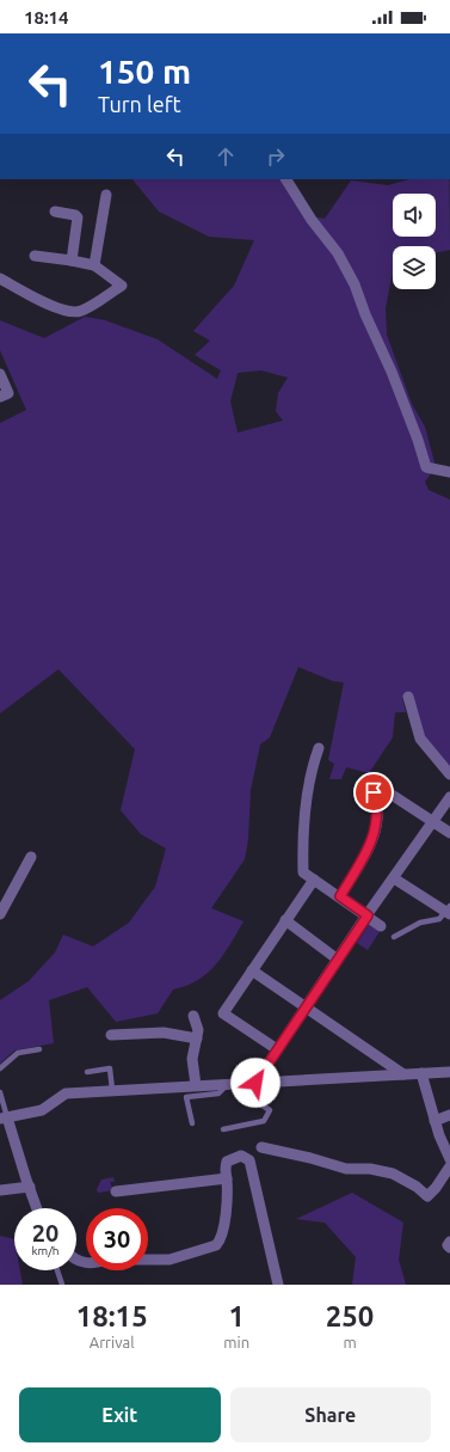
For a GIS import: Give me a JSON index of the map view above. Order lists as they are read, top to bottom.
{
  "page": {
    "status": "18:14",
    "turn": ["150 m", "Turn left"],
    "speed": "20 km/h",
    "limit": "30",
    "eta": [
      "18:15",
      "Arrival",
      "1",
      "min",
      "250",
      "m"
    ],
    "buttons": ["Exit", "Share"]
  }
}
